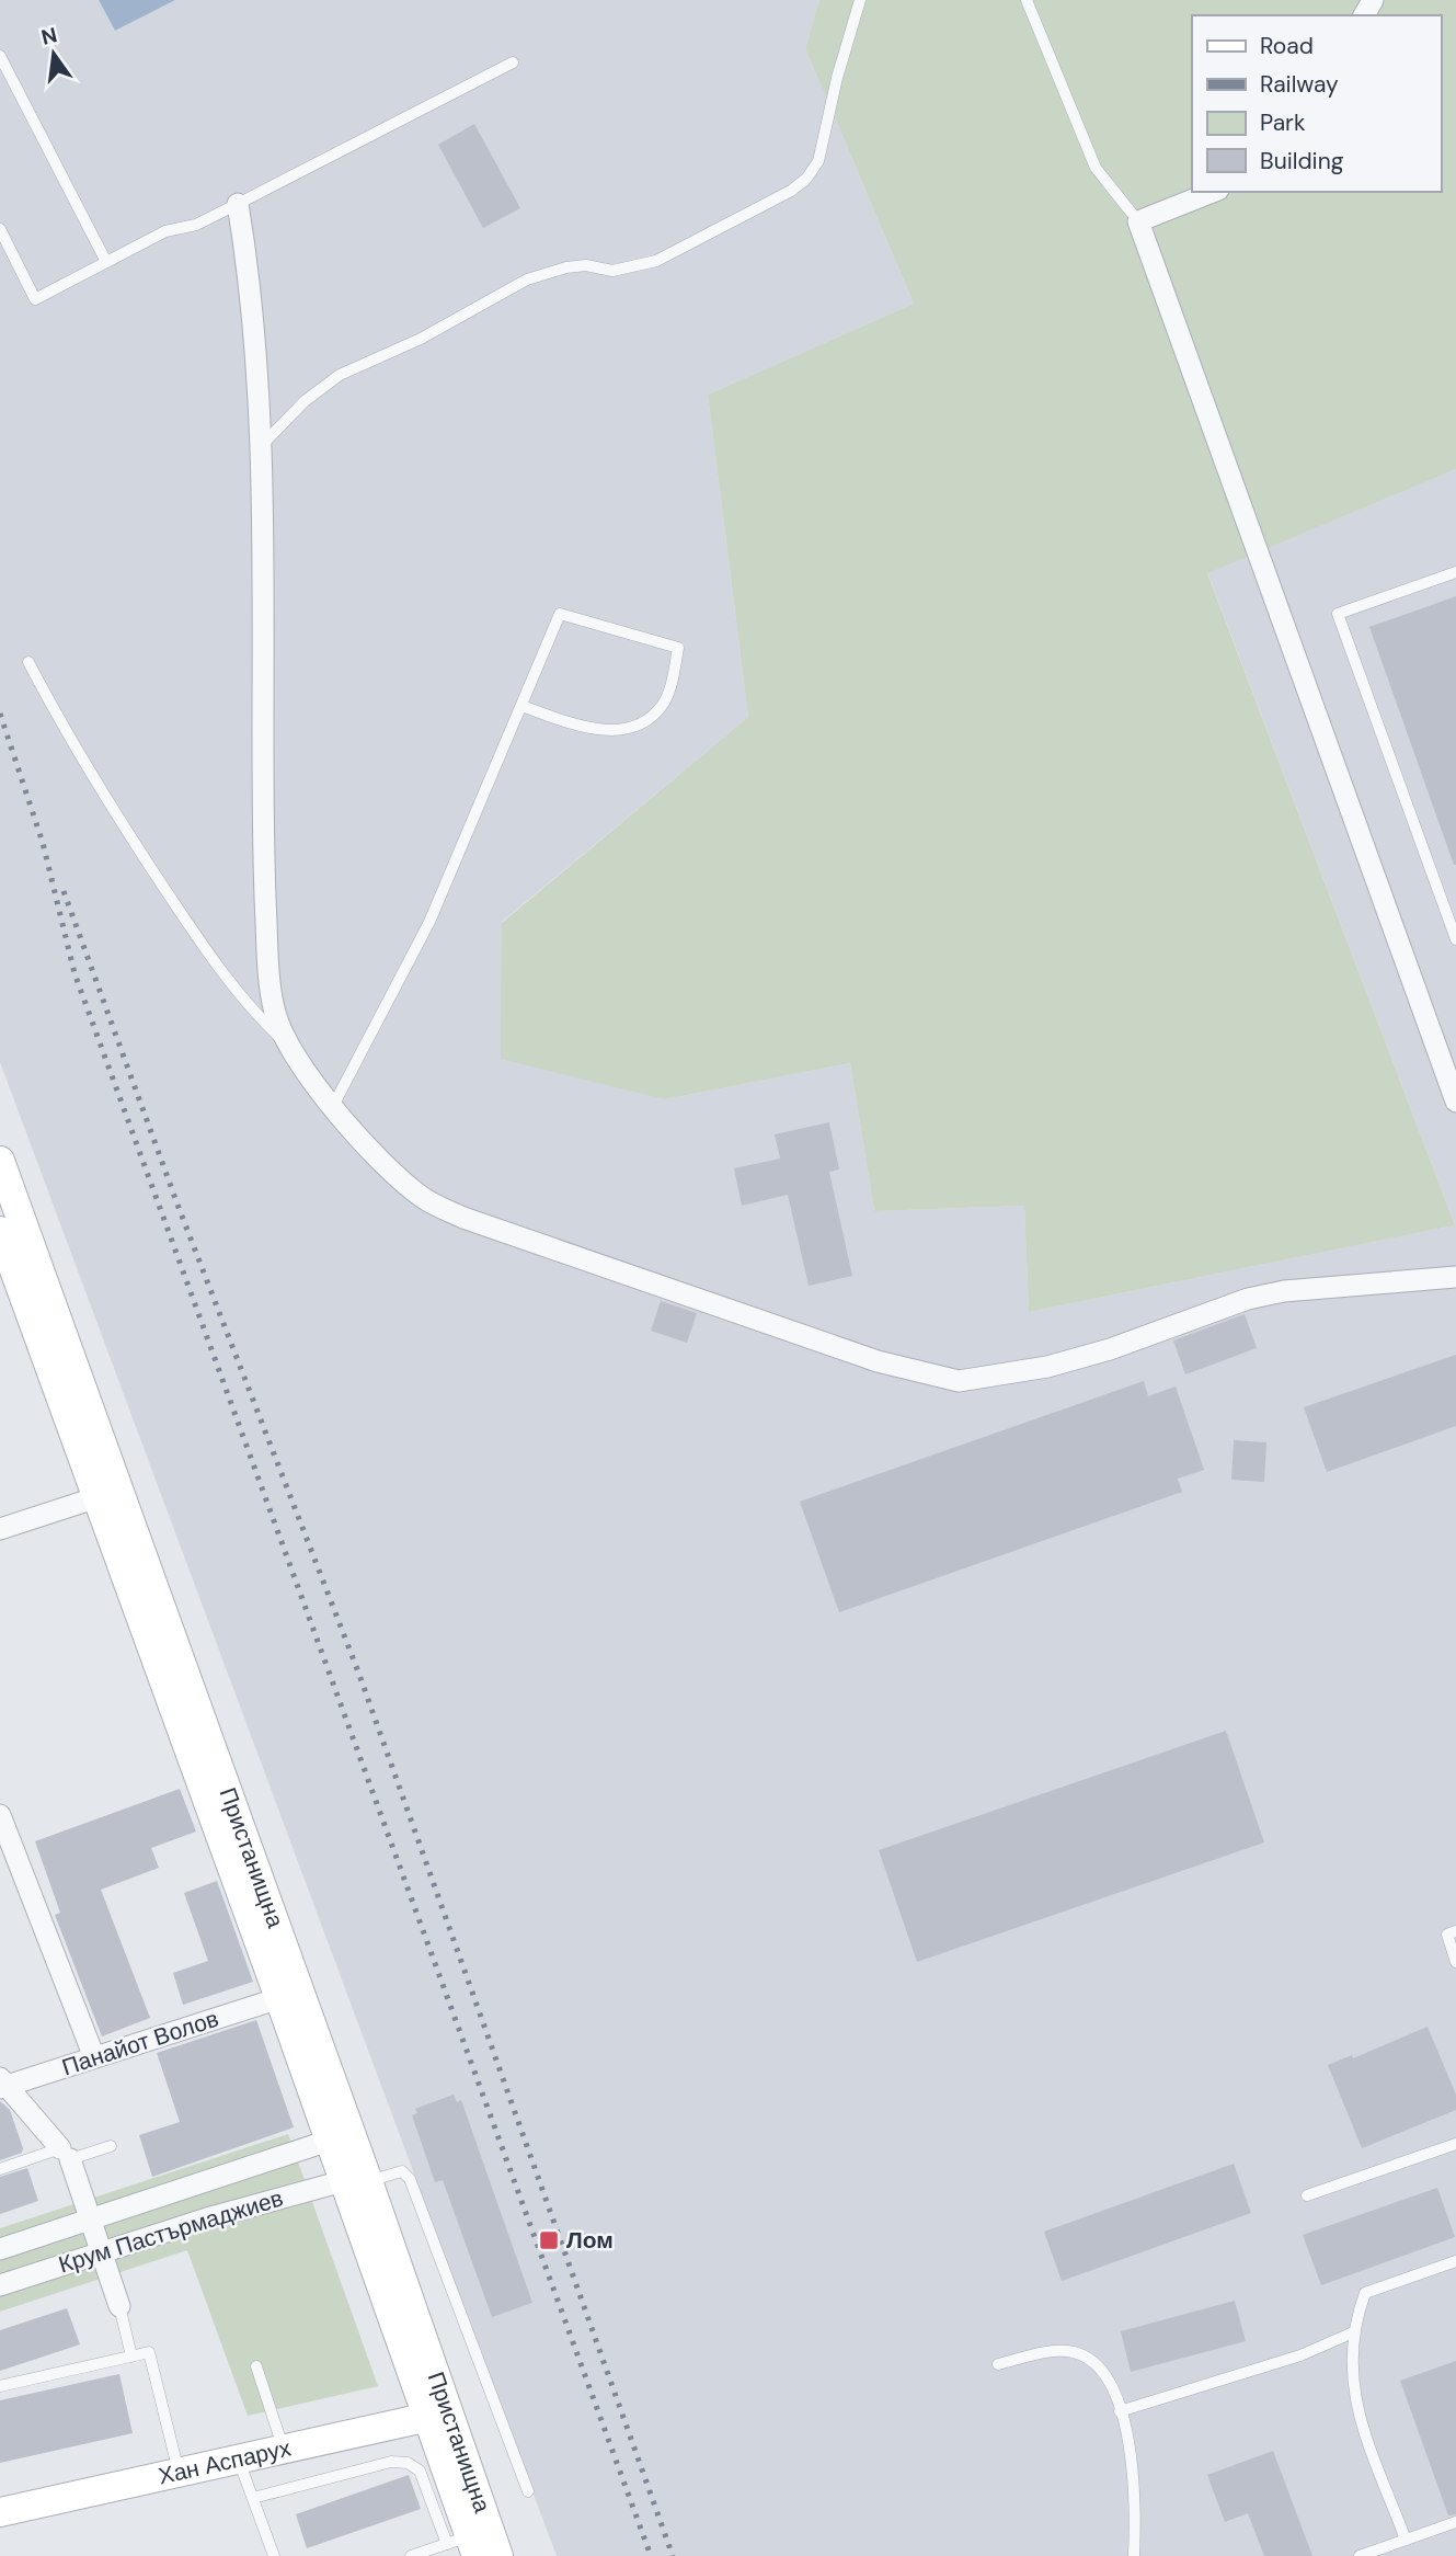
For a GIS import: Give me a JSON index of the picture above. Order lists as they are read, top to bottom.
{
  "streets": {
    "main road": ["Пристанищна", "Хан Аспарух"],
    "street": ["Панайот Волов", "Крум Пастърмаджиев"]
  },
  "crossings": [
    ["Пристанищна", "Панайот Волов"],
    ["Пристанищна", "Крум Пастърмаджиев"],
    ["Пристанищна", "Хан Аспарух"]
  ],
  "places": {
    "transit": ["Лом"]
  },
  "legend": [
    "Road",
    "Railway",
    "Park",
    "Building"
  ],
  "north": "top"
}
